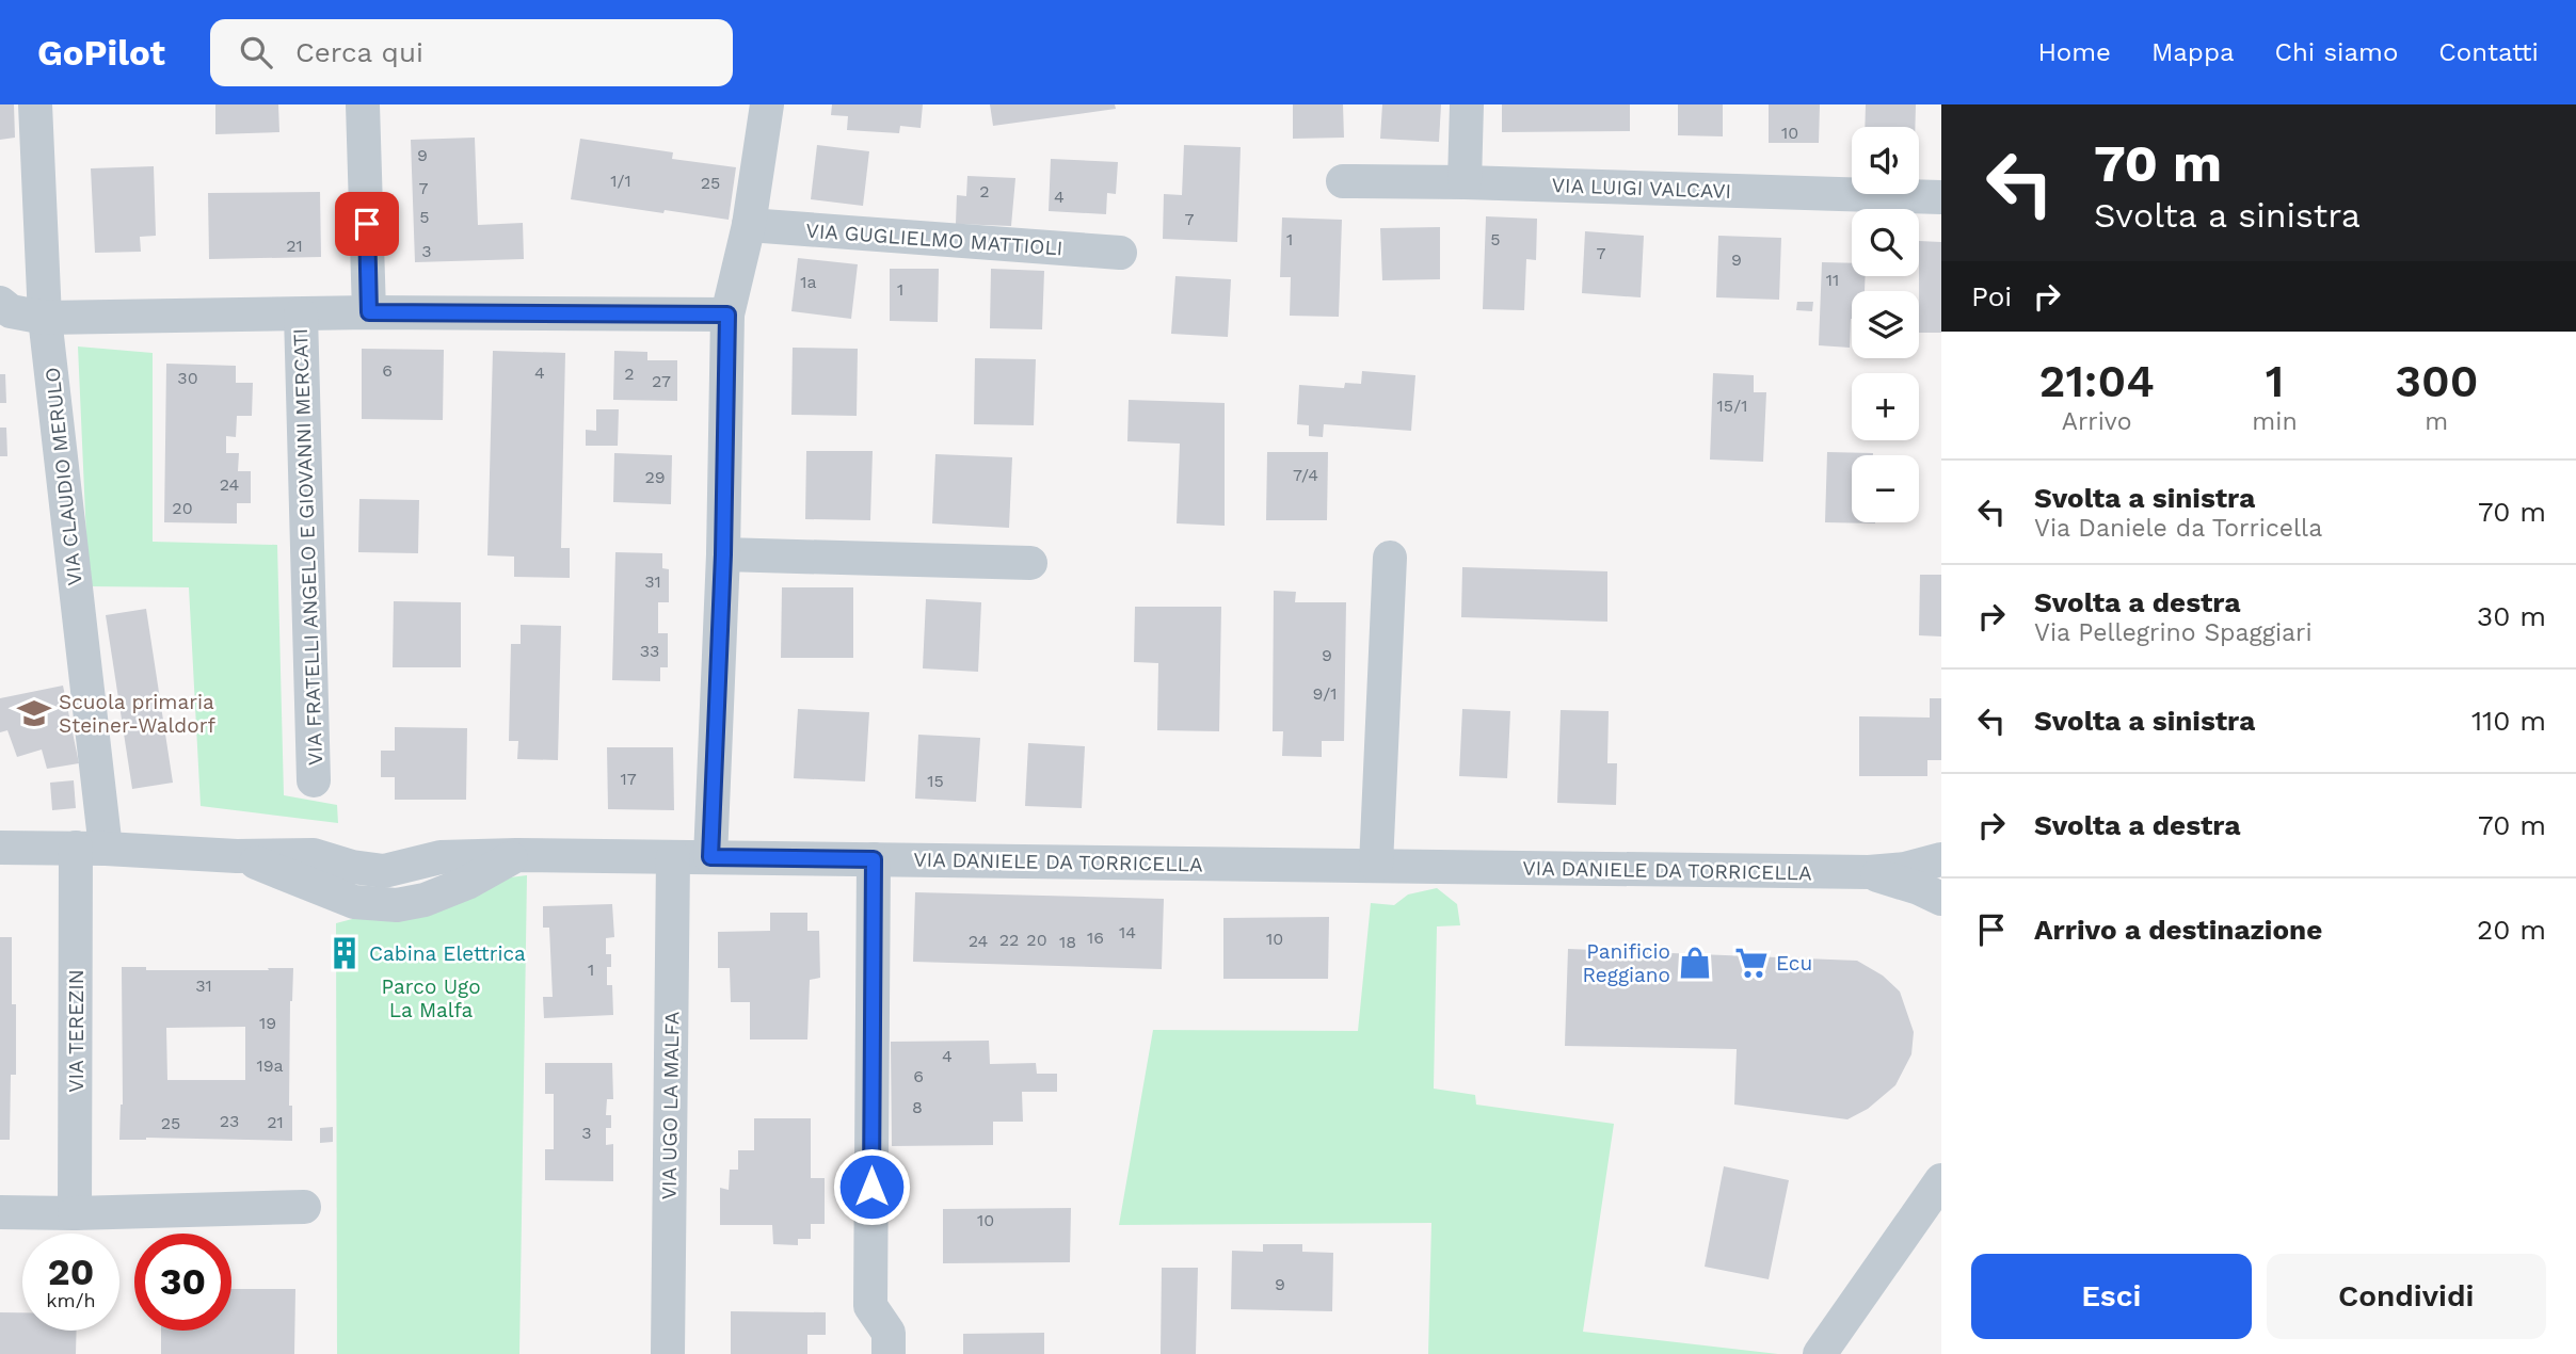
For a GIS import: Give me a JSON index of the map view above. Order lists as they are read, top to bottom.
{
  "streets": {
    "street": [
      "VIA LUIGI VALCAVI",
      "VIA GUGLIELMO MATTIOLI",
      "VIA CLAUDIO MERULO",
      "VIA FRATELLI ANGELO E GIOVANNI MERCATI",
      "VIA DANIELE DA TORRICELLA",
      "VIA TEREZIN",
      "VIA UGO LA MALFA"
    ]
  },
  "crossings": [
    ["VIA CLAUDIO MERULO", "VIA FRATELLI ANGELO E GIOVANNI MERCATI"],
    ["VIA CLAUDIO MERULO", "VIA DANIELE DA TORRICELLA"],
    ["VIA CLAUDIO MERULO", "VIA TEREZIN"],
    ["VIA DANIELE DA TORRICELLA", "VIA TEREZIN"],
    ["VIA DANIELE DA TORRICELLA", "VIA UGO LA MALFA"]
  ],
  "parks": ["Parco Ugo La Malfa"],
  "places": {
    "school or university": ["Scuola primaria Steiner-Waldorf"],
    "building": ["Cabina Elettrica"],
    "shop": ["Panificio Reggiano"],
    "supermarket": ["Ecu"]
  },
  "house_numbers": [
    "10",
    "9",
    "1/1",
    "25",
    "7",
    "2",
    "4",
    "5",
    "7",
    "1",
    "5",
    "21",
    "3",
    "7",
    "9",
    "11",
    "1a",
    "1",
    "6",
    "4",
    "2",
    "30",
    "27",
    "15/1",
    "7/4",
    "29",
    "24",
    "20",
    "31",
    "33",
    "9",
    "9/1",
    "17",
    "15",
    "14",
    "16",
    "10",
    "22",
    "20",
    "24",
    "18",
    "1",
    "31",
    "19",
    "4",
    "19a",
    "6",
    "8",
    "23",
    "21",
    "25",
    "3",
    "10",
    "9"
  ],
  "page": {
    "header": "GoPilot",
    "search": "Cerca qui",
    "nav": [
      "Home",
      "Mappa",
      "Chi siamo",
      "Contatti"
    ],
    "turn": ["70 m", "Svolta a sinistra"],
    "map_buttons": ["+", "−"],
    "then": "Poi",
    "eta": [
      "21:04",
      "Arrivo",
      "1",
      "min",
      "300",
      "m"
    ],
    "list": [
      {
        "name": "Svolta a sinistra",
        "note": "Via Daniele da Torricella",
        "value": "70 m"
      },
      {
        "name": "Svolta a destra",
        "note": "Via Pellegrino Spaggiari",
        "value": "30 m"
      },
      {
        "name": "Svolta a sinistra",
        "value": "110 m"
      },
      {
        "name": "Svolta a destra",
        "value": "70 m"
      },
      {
        "name": "Arrivo a destinazione",
        "value": "20 m"
      }
    ],
    "speed": "20 km/h",
    "limit": "30",
    "buttons": ["Esci", "Condividi"]
  }
}
